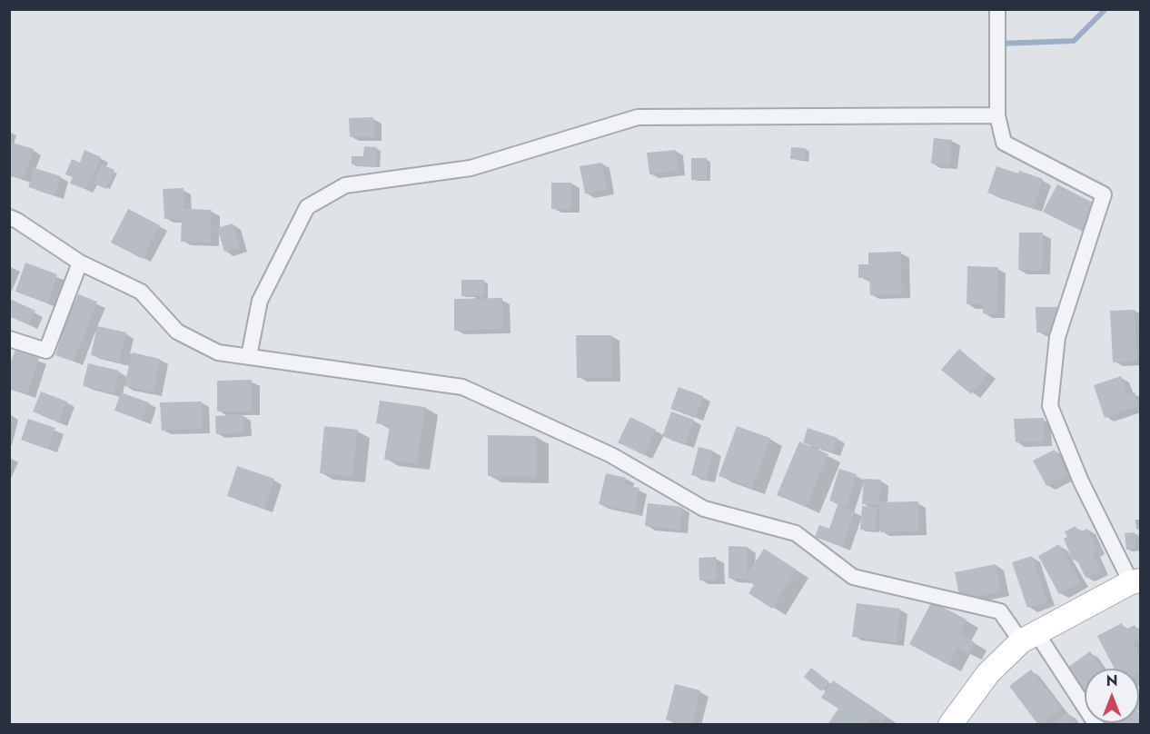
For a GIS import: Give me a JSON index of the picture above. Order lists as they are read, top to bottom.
{
  "north": "top"
}
